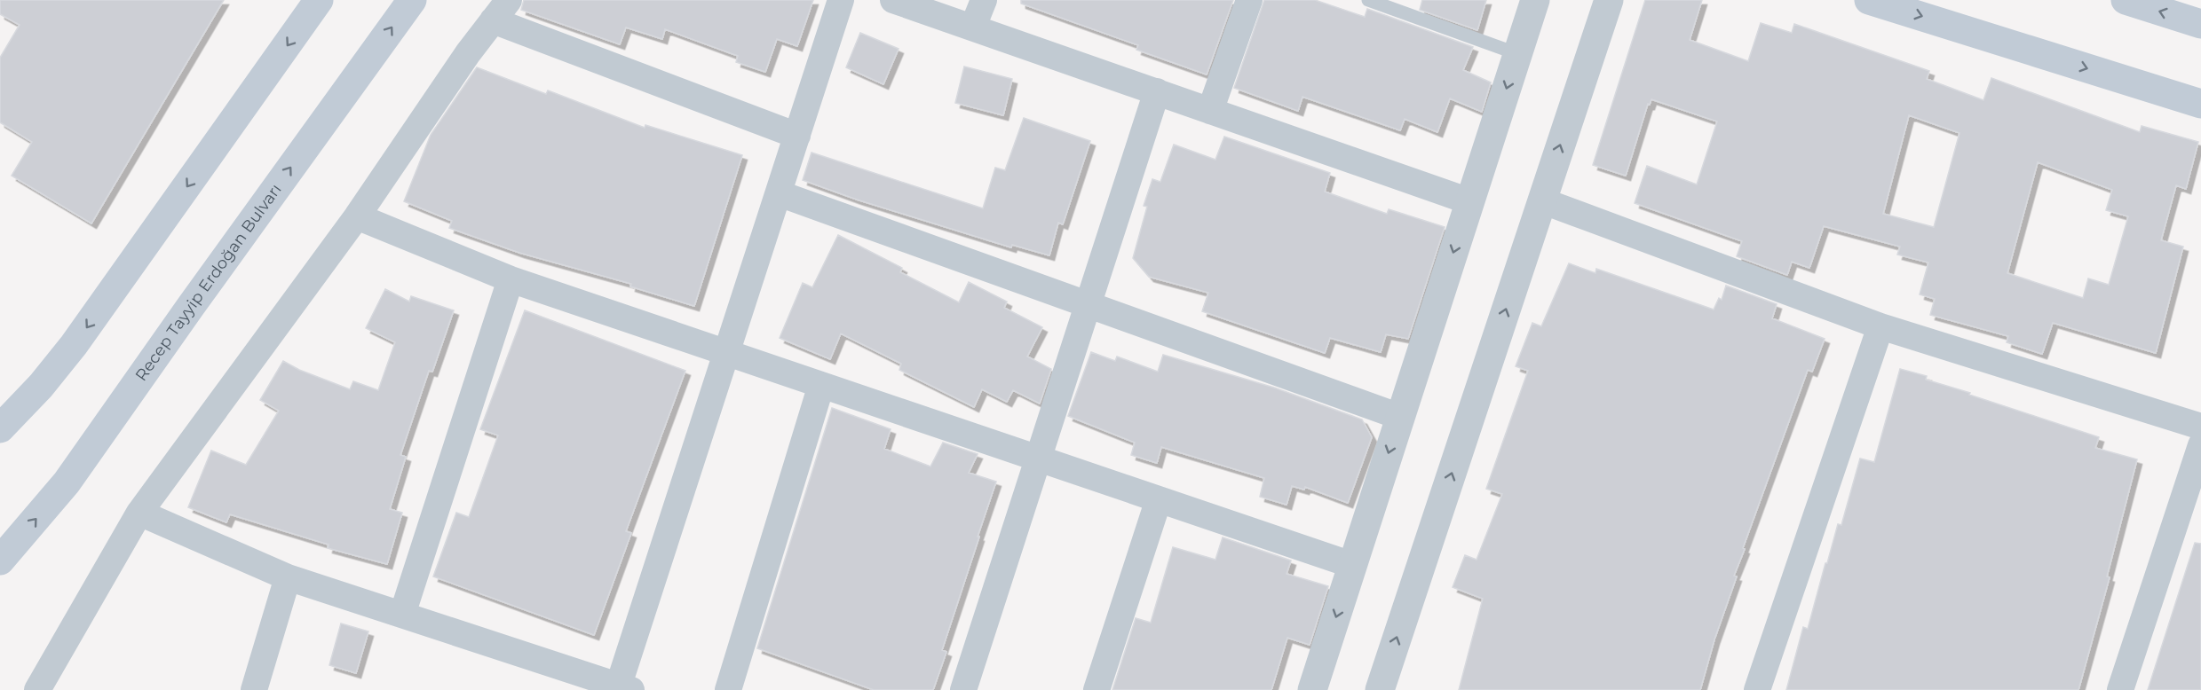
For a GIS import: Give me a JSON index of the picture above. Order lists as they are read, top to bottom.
{
  "streets": {
    "main road": ["Recep Tayyip Erdoğan Bulvarı"]
  }
}
